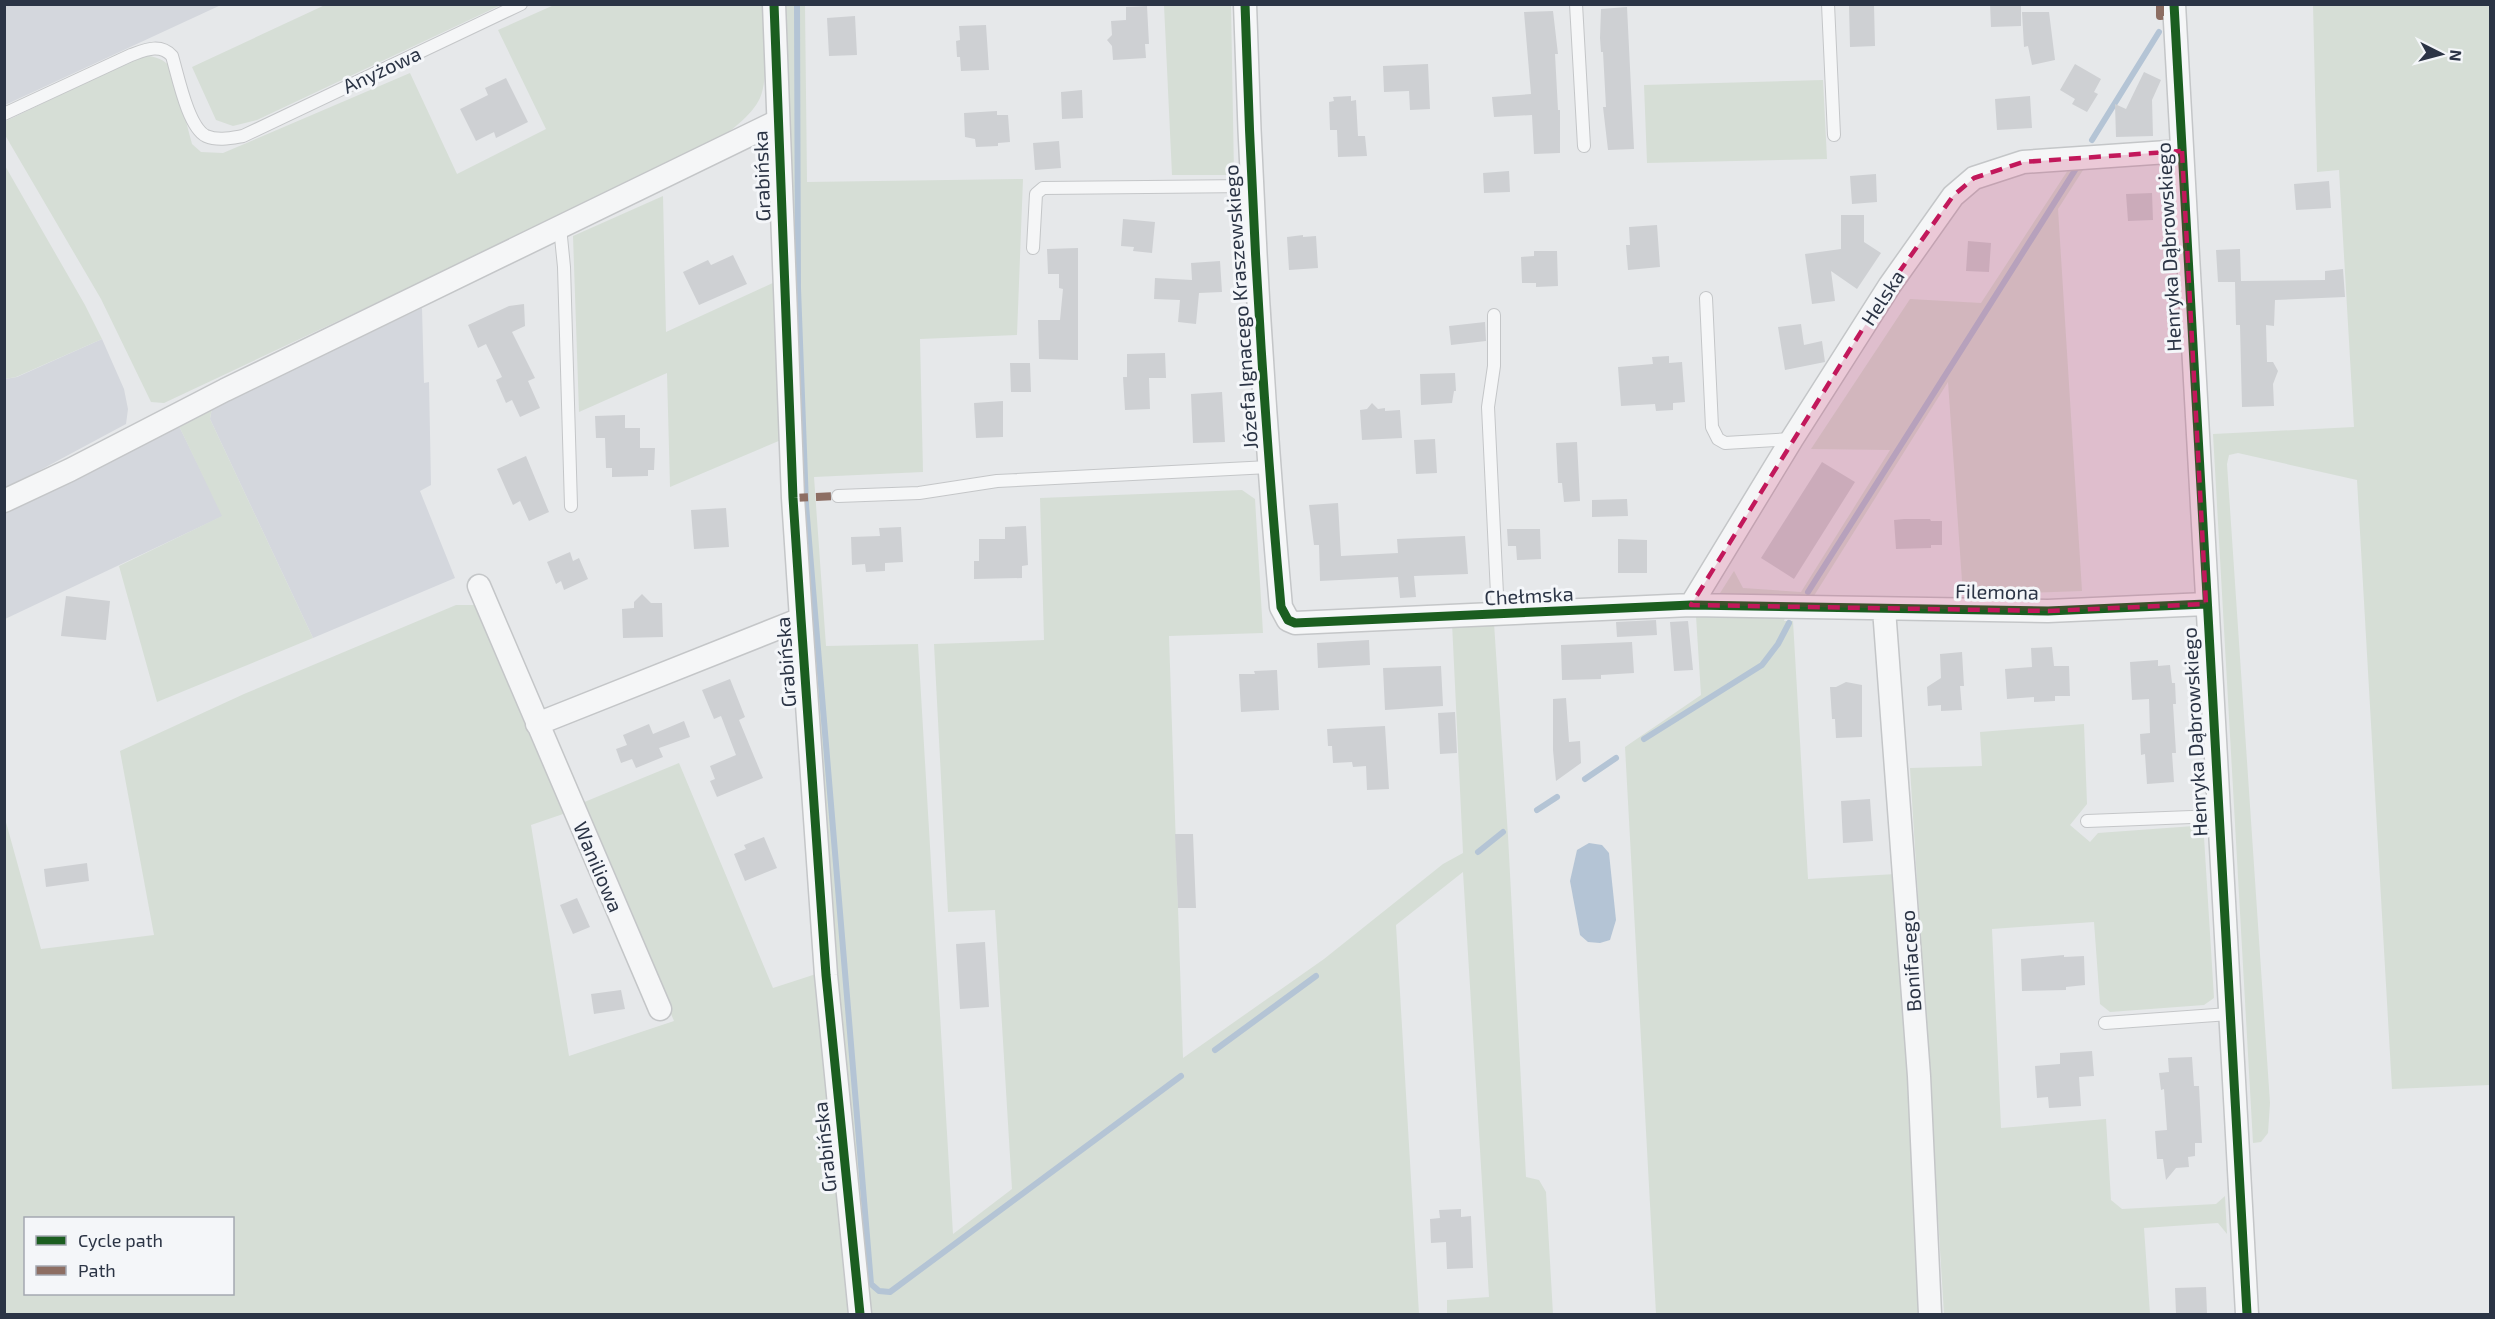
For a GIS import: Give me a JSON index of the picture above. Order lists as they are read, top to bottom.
{
  "streets": {
    "street": [
      "Grabińska",
      "Henryka Dąbrowskiego",
      "Helska",
      "Józefa Ignacego Kraszewskiego",
      "Filemona",
      "Chełmska",
      "Waniliowa",
      "Bonifacego"
    ],
    "lane": ["Anyżowa"]
  },
  "crossings": [
    ["Henryka Dąbrowskiego", "Helska"],
    ["Henryka Dąbrowskiego", "Filemona"],
    ["Helska", "Chełmska"],
    ["Józefa Ignacego Kraszewskiego", "Chełmska"],
    ["Filemona", "Chełmska"],
    ["Filemona", "Bonifacego"]
  ],
  "legend": ["Cycle path", "Path"],
  "north": "right"
}
